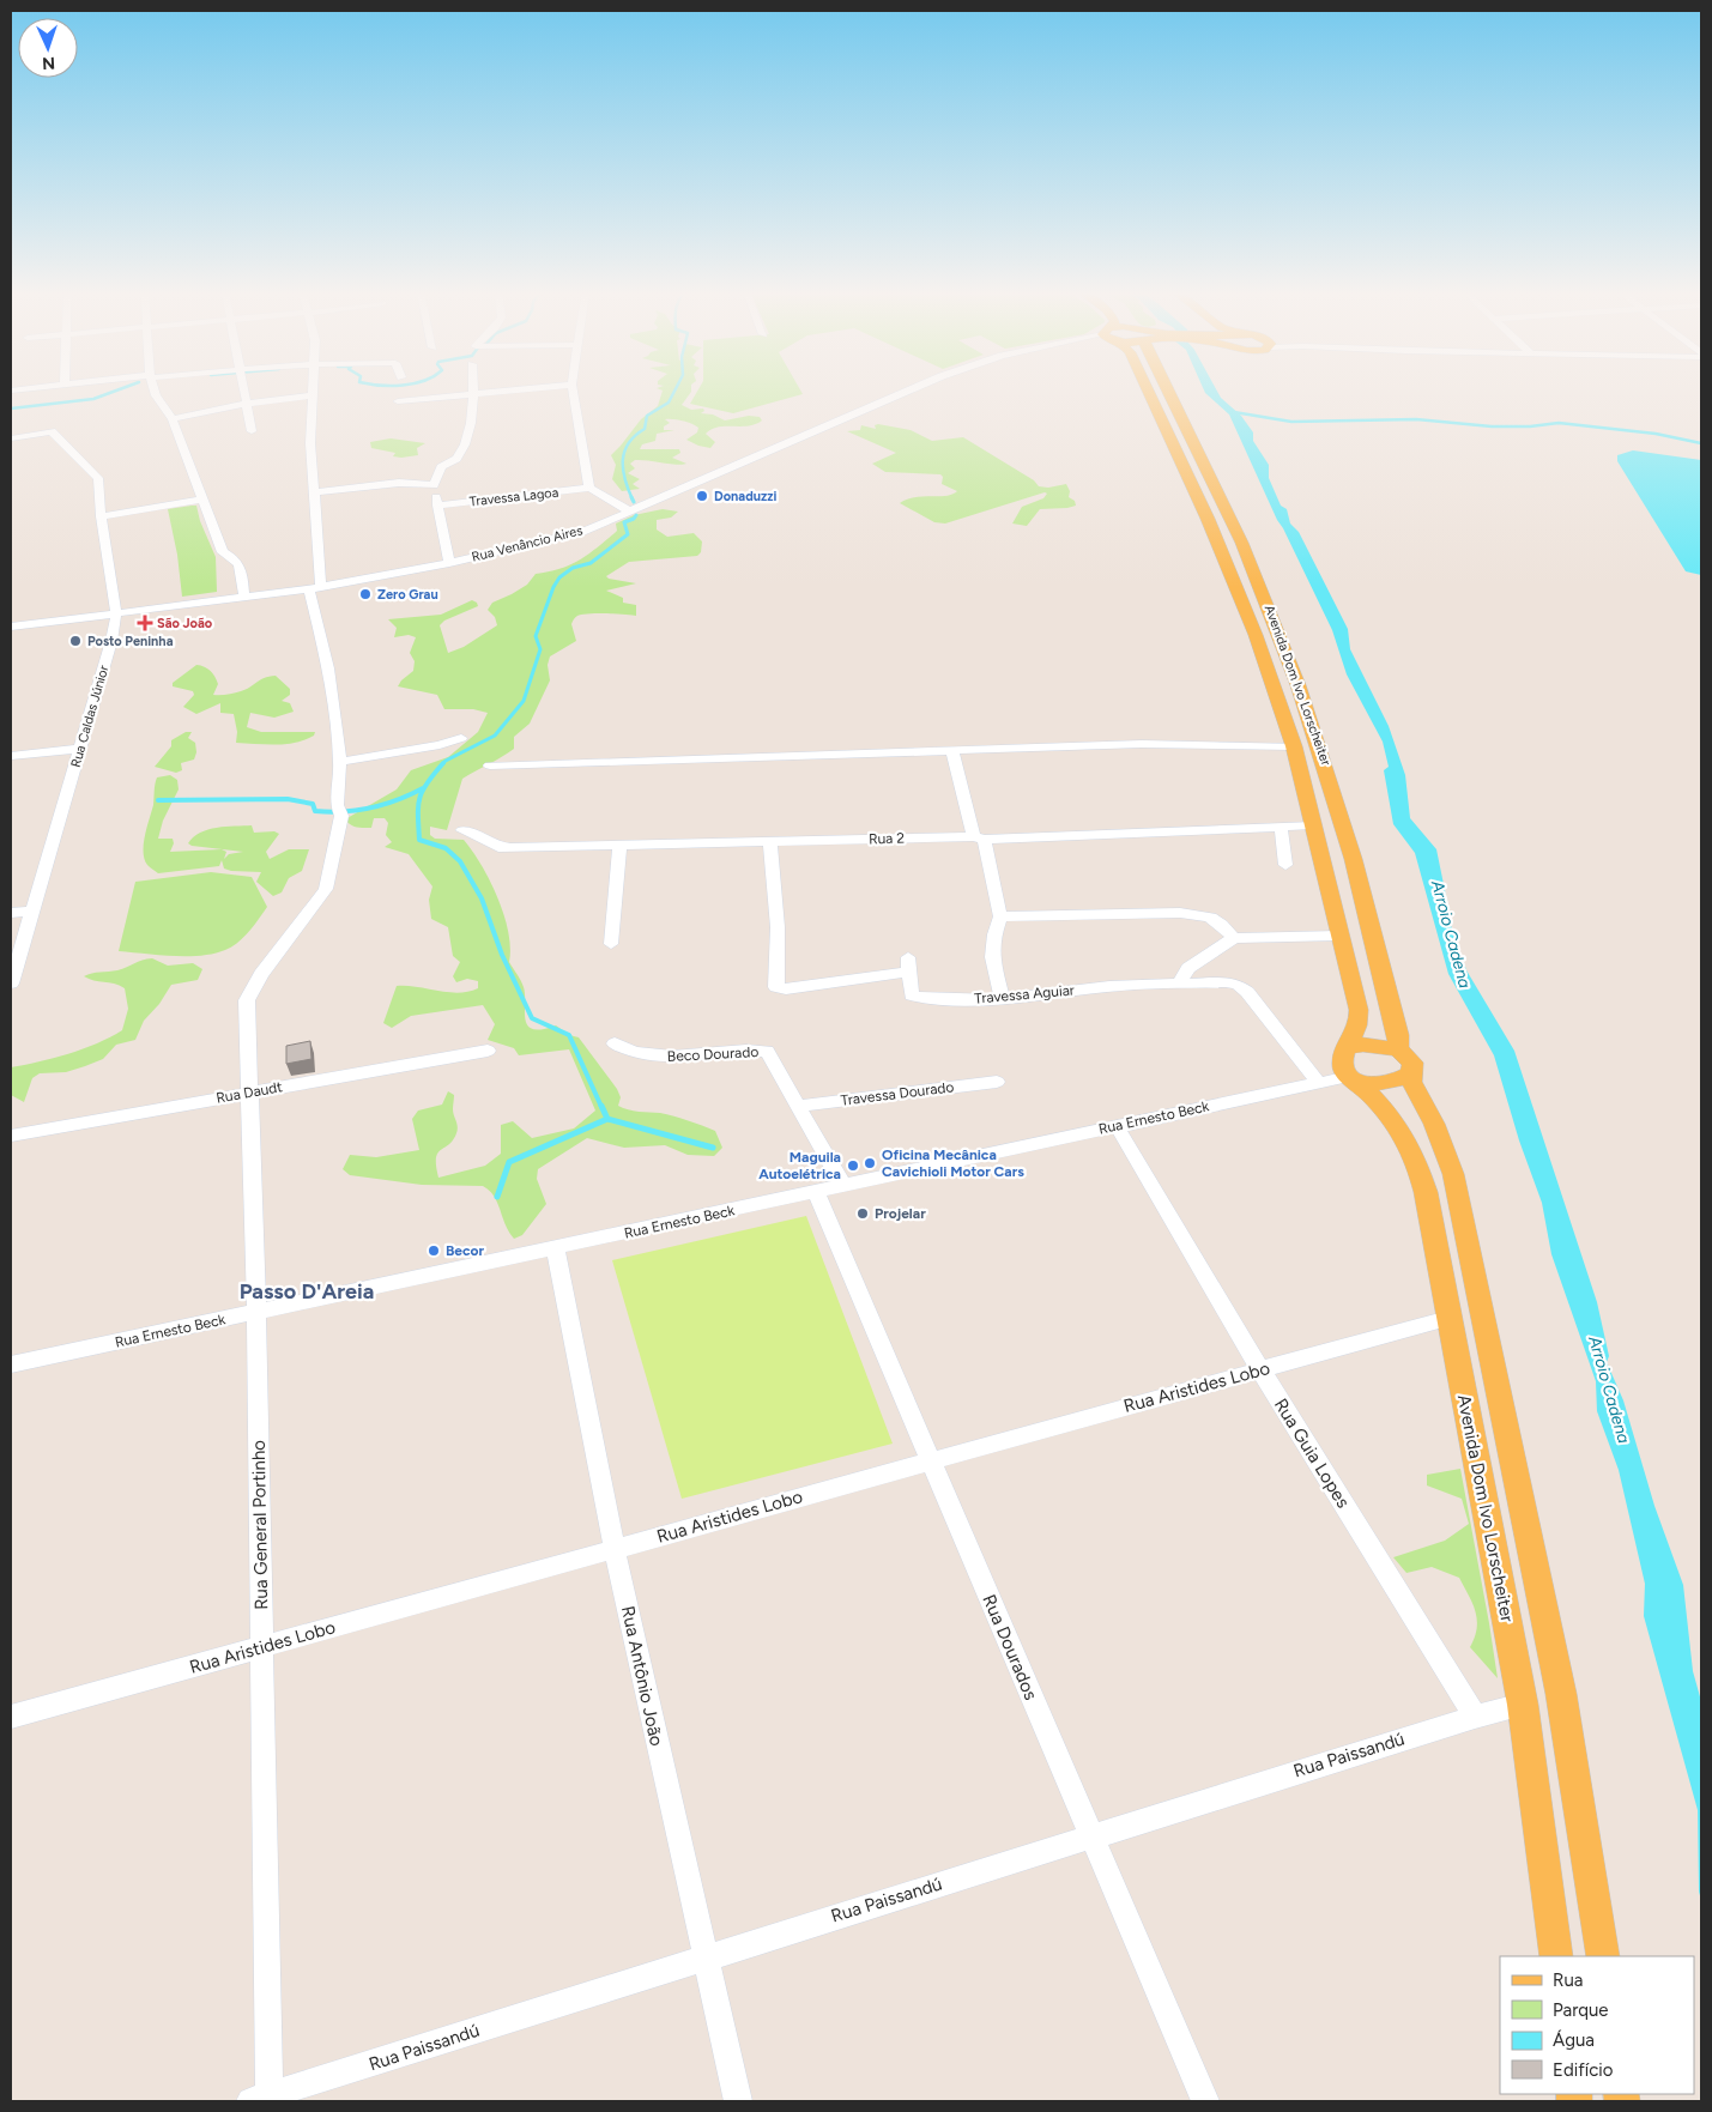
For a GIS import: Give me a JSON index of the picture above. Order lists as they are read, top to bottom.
{
  "streets": {
    "main road": ["Avenida Dom Ivo Lorscheiter"],
    "street": [
      "Travessa Lagoa",
      "Rua Venâncio Aires",
      "Rua Caldas Júnior",
      "Rua 2",
      "Travessa Aguiar",
      "Beco Dourado",
      "Rua Daudt",
      "Travessa Dourado",
      "Rua Ernesto Beck",
      "Rua Aristides Lobo",
      "Rua Guia Lopes",
      "Rua General Portinho",
      "Rua Dourados",
      "Rua Antônio João",
      "Rua Paissandú"
    ]
  },
  "crossings": [
    ["Rua Venâncio Aires", "Rua Caldas Júnior"],
    ["Rua Venâncio Aires", "Rua General Portinho"],
    ["Avenida Dom Ivo Lorscheiter", "Rua 2"],
    ["Avenida Dom Ivo Lorscheiter", "Rua Ernesto Beck"],
    ["Avenida Dom Ivo Lorscheiter", "Rua Aristides Lobo"],
    ["Avenida Dom Ivo Lorscheiter", "Rua Paissandú"],
    ["Beco Dourado", "Travessa Dourado"],
    ["Beco Dourado", "Rua Ernesto Beck"],
    ["Rua Daudt", "Rua General Portinho"],
    ["Rua Ernesto Beck", "Rua Guia Lopes"],
    ["Rua Ernesto Beck", "Rua General Portinho"],
    ["Rua Ernesto Beck", "Rua Dourados"],
    ["Rua Ernesto Beck", "Rua Antônio João"],
    ["Rua Aristides Lobo", "Rua Guia Lopes"],
    ["Rua Aristides Lobo", "Rua General Portinho"],
    ["Rua Aristides Lobo", "Rua Dourados"],
    ["Rua Aristides Lobo", "Rua Antônio João"],
    ["Rua Guia Lopes", "Rua Paissandú"],
    ["Rua General Portinho", "Rua Paissandú"],
    ["Rua Dourados", "Rua Paissandú"],
    ["Rua Antônio João", "Rua Paissandú"]
  ],
  "districts": ["Passo D'Areia"],
  "water": ["Arroio Cadena"],
  "places": {
    "other": [
      "Donaduzzi",
      "Zero Grau",
      "Posto Peninha",
      "Oficina Mecânica Cavichioli Motor Cars",
      "Maguila Autoelétrica",
      "Projelar",
      "Becor"
    ],
    "health": ["São João"]
  },
  "legend": [
    "Rua",
    "Parque",
    "Água",
    "Edifício"
  ],
  "north": "bottom"
}
